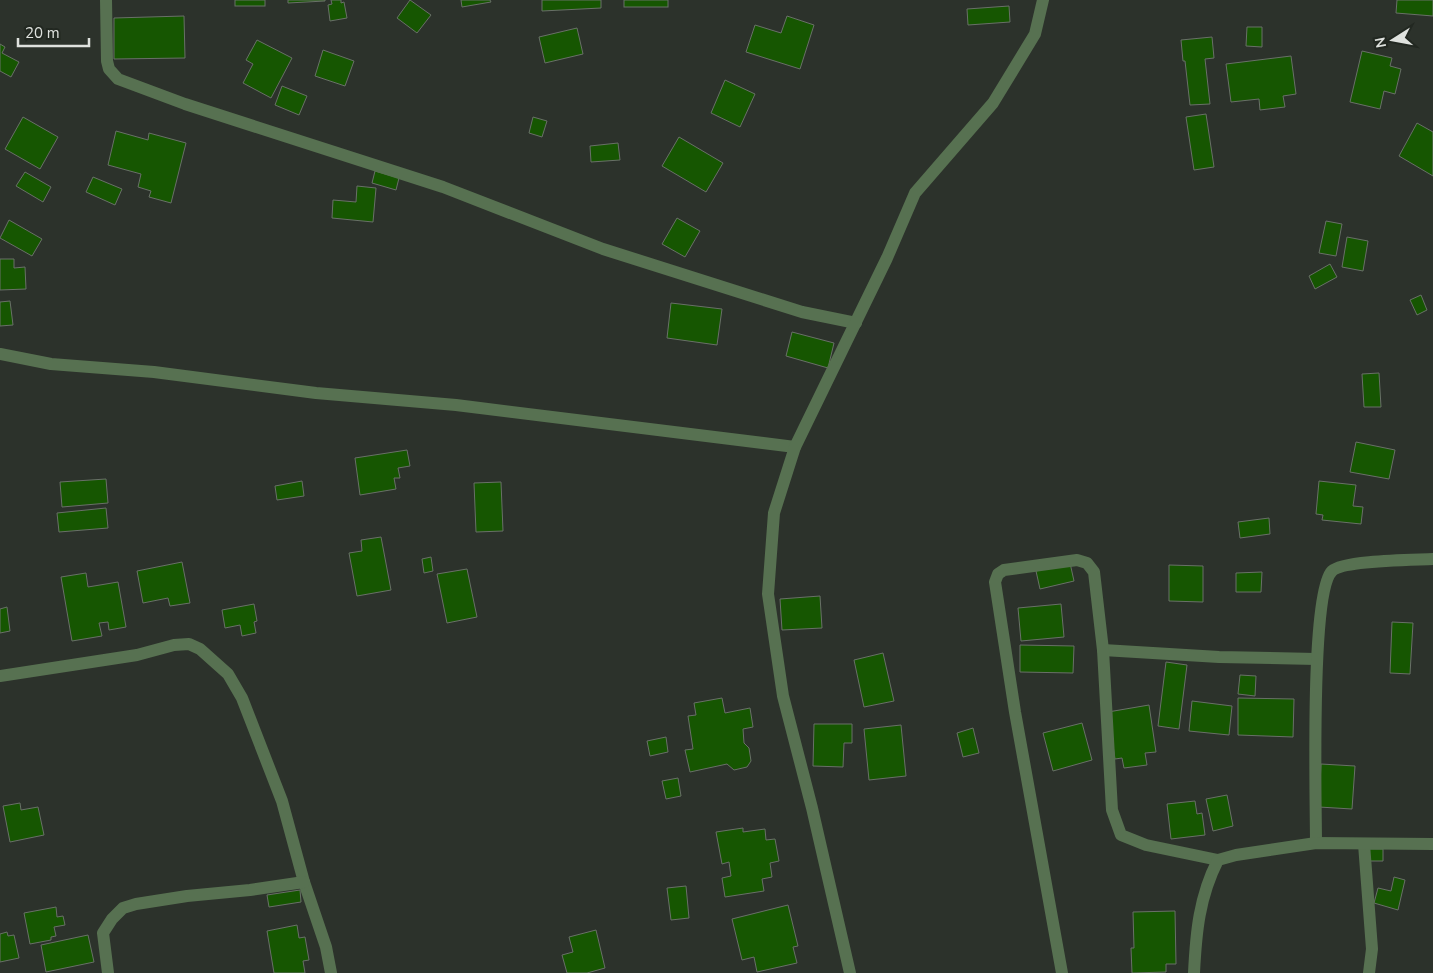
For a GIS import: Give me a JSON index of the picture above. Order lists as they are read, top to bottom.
{
  "scale_bar": "20 m",
  "north": "left"
}
